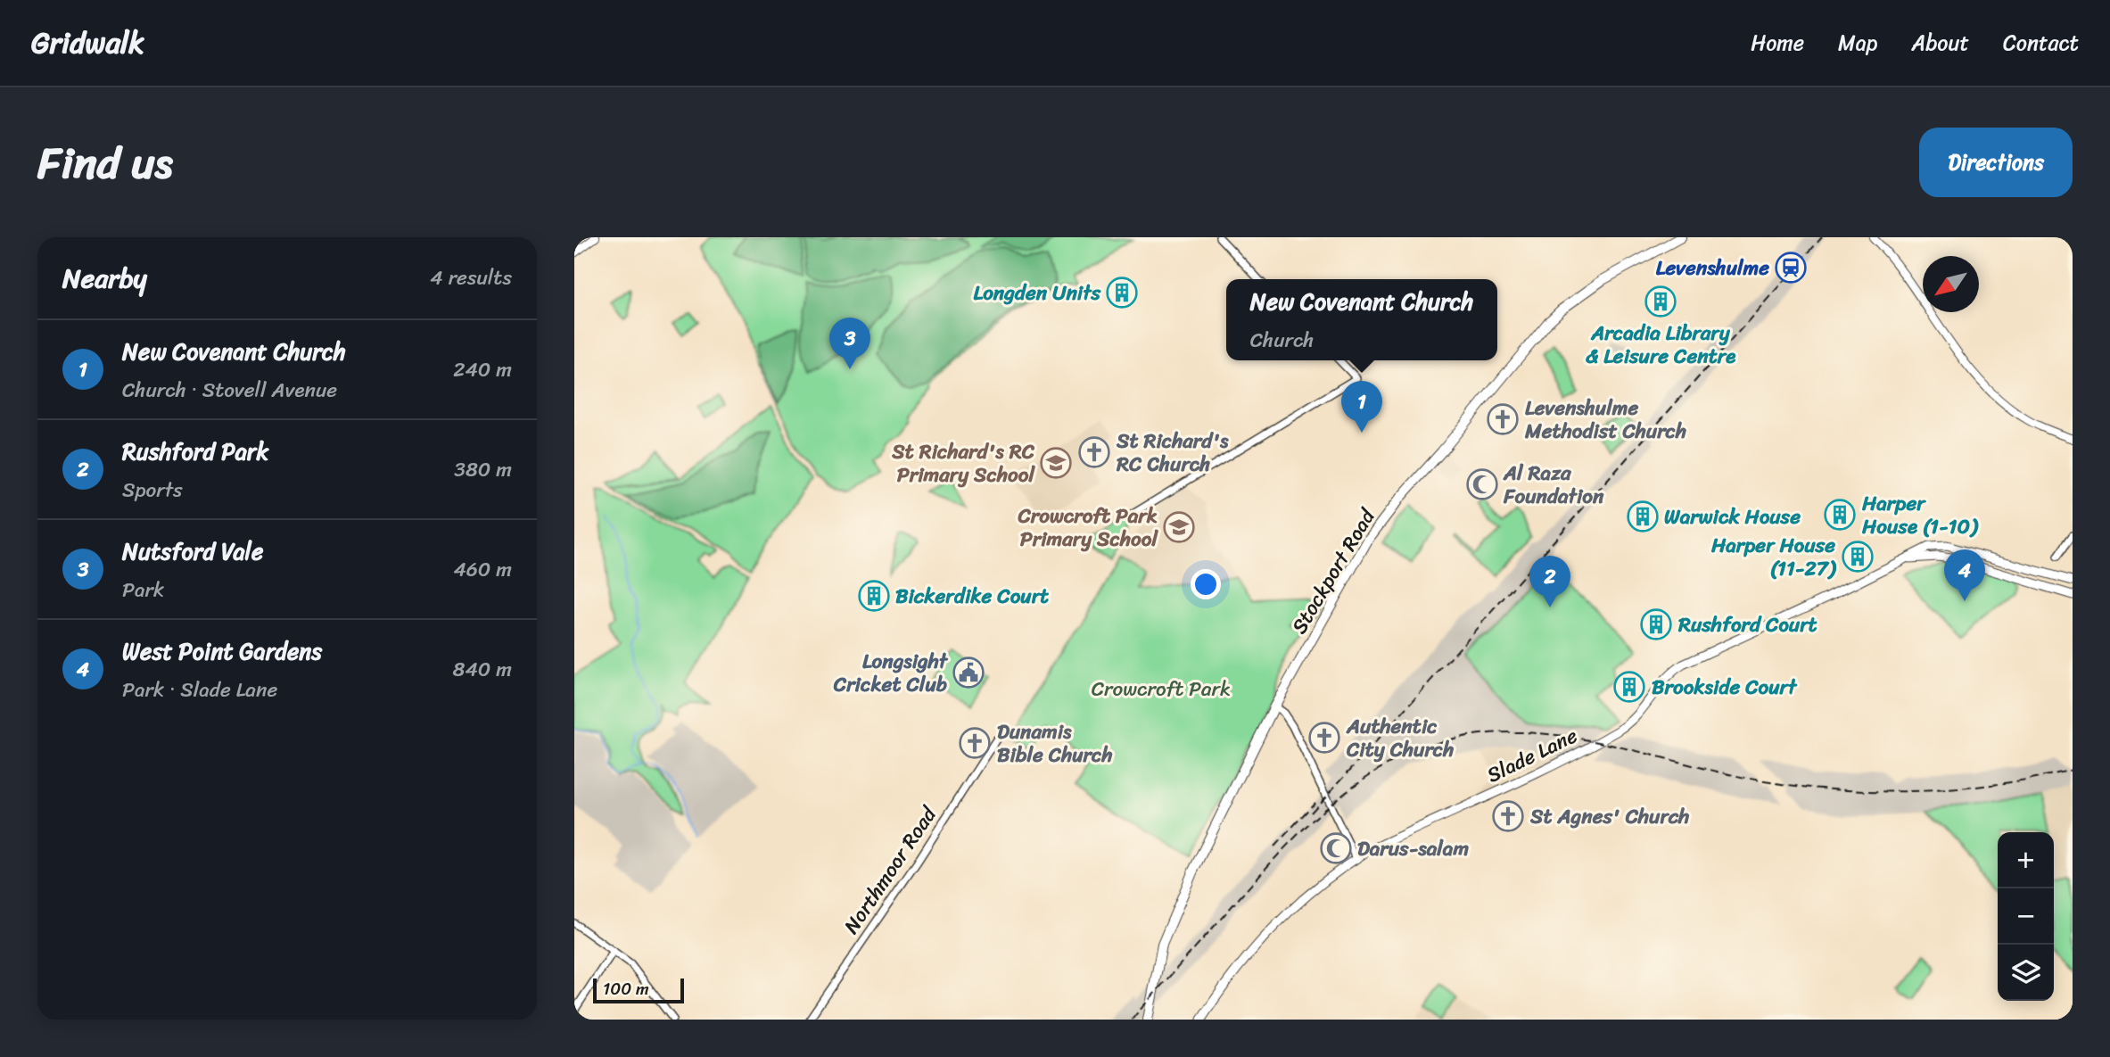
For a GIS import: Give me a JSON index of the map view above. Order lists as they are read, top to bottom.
{
  "streets": {
    "highway": ["Stockport Road"],
    "main road": ["Slade Lane"],
    "street": ["Northmoor Road"]
  },
  "parks": ["Crowcroft Park"],
  "places": {
    "station": ["Levenshulme"],
    "building": [
      "Longden Units",
      "Arcadia Library & Leisure Centre",
      "Harper House (1-10)",
      "Warwick House",
      "Harper House (11-27)",
      "Bickerdike Court",
      "Rushford Court",
      "Brookside Court"
    ],
    "church": [
      "Levenshulme Methodist Church",
      "St Richard's RC Church",
      "Authentic City Church",
      "Dunamis Bible Church",
      "St Agnes' Church"
    ],
    "school or university": ["St Richard's RC Primary School", "Crowcroft Park Primary School"],
    "mosque": ["Al Raza Foundation", "Darus-salam"],
    "public building": ["Longsight Cricket Club"]
  },
  "scale_bar": "100 m",
  "north": "bottom left",
  "page": {
    "header": "Gridwalk",
    "nav": [
      "Home",
      "Map",
      "About",
      "Contact"
    ],
    "title": "Find us",
    "buttons": "Directions",
    "heading": ["Nearby", "4 results"],
    "popup": ["New Covenant Church", "Church"],
    "pins": [
      "3",
      "1",
      "4",
      "2"
    ],
    "list": [
      {
        "mark": "1",
        "name": "New Covenant Church",
        "note": "Church · Stovell Avenue",
        "value": "240 m"
      },
      {
        "mark": "2",
        "name": "Rushford Park",
        "note": "Sports",
        "value": "380 m"
      },
      {
        "mark": "3",
        "name": "Nutsford Vale",
        "note": "Park",
        "value": "460 m"
      },
      {
        "mark": "4",
        "name": "West Point Gardens",
        "note": "Park · Slade Lane",
        "value": "840 m"
      }
    ],
    "map_buttons": ["+", "−"],
    "scale": "100 m"
  }
}
